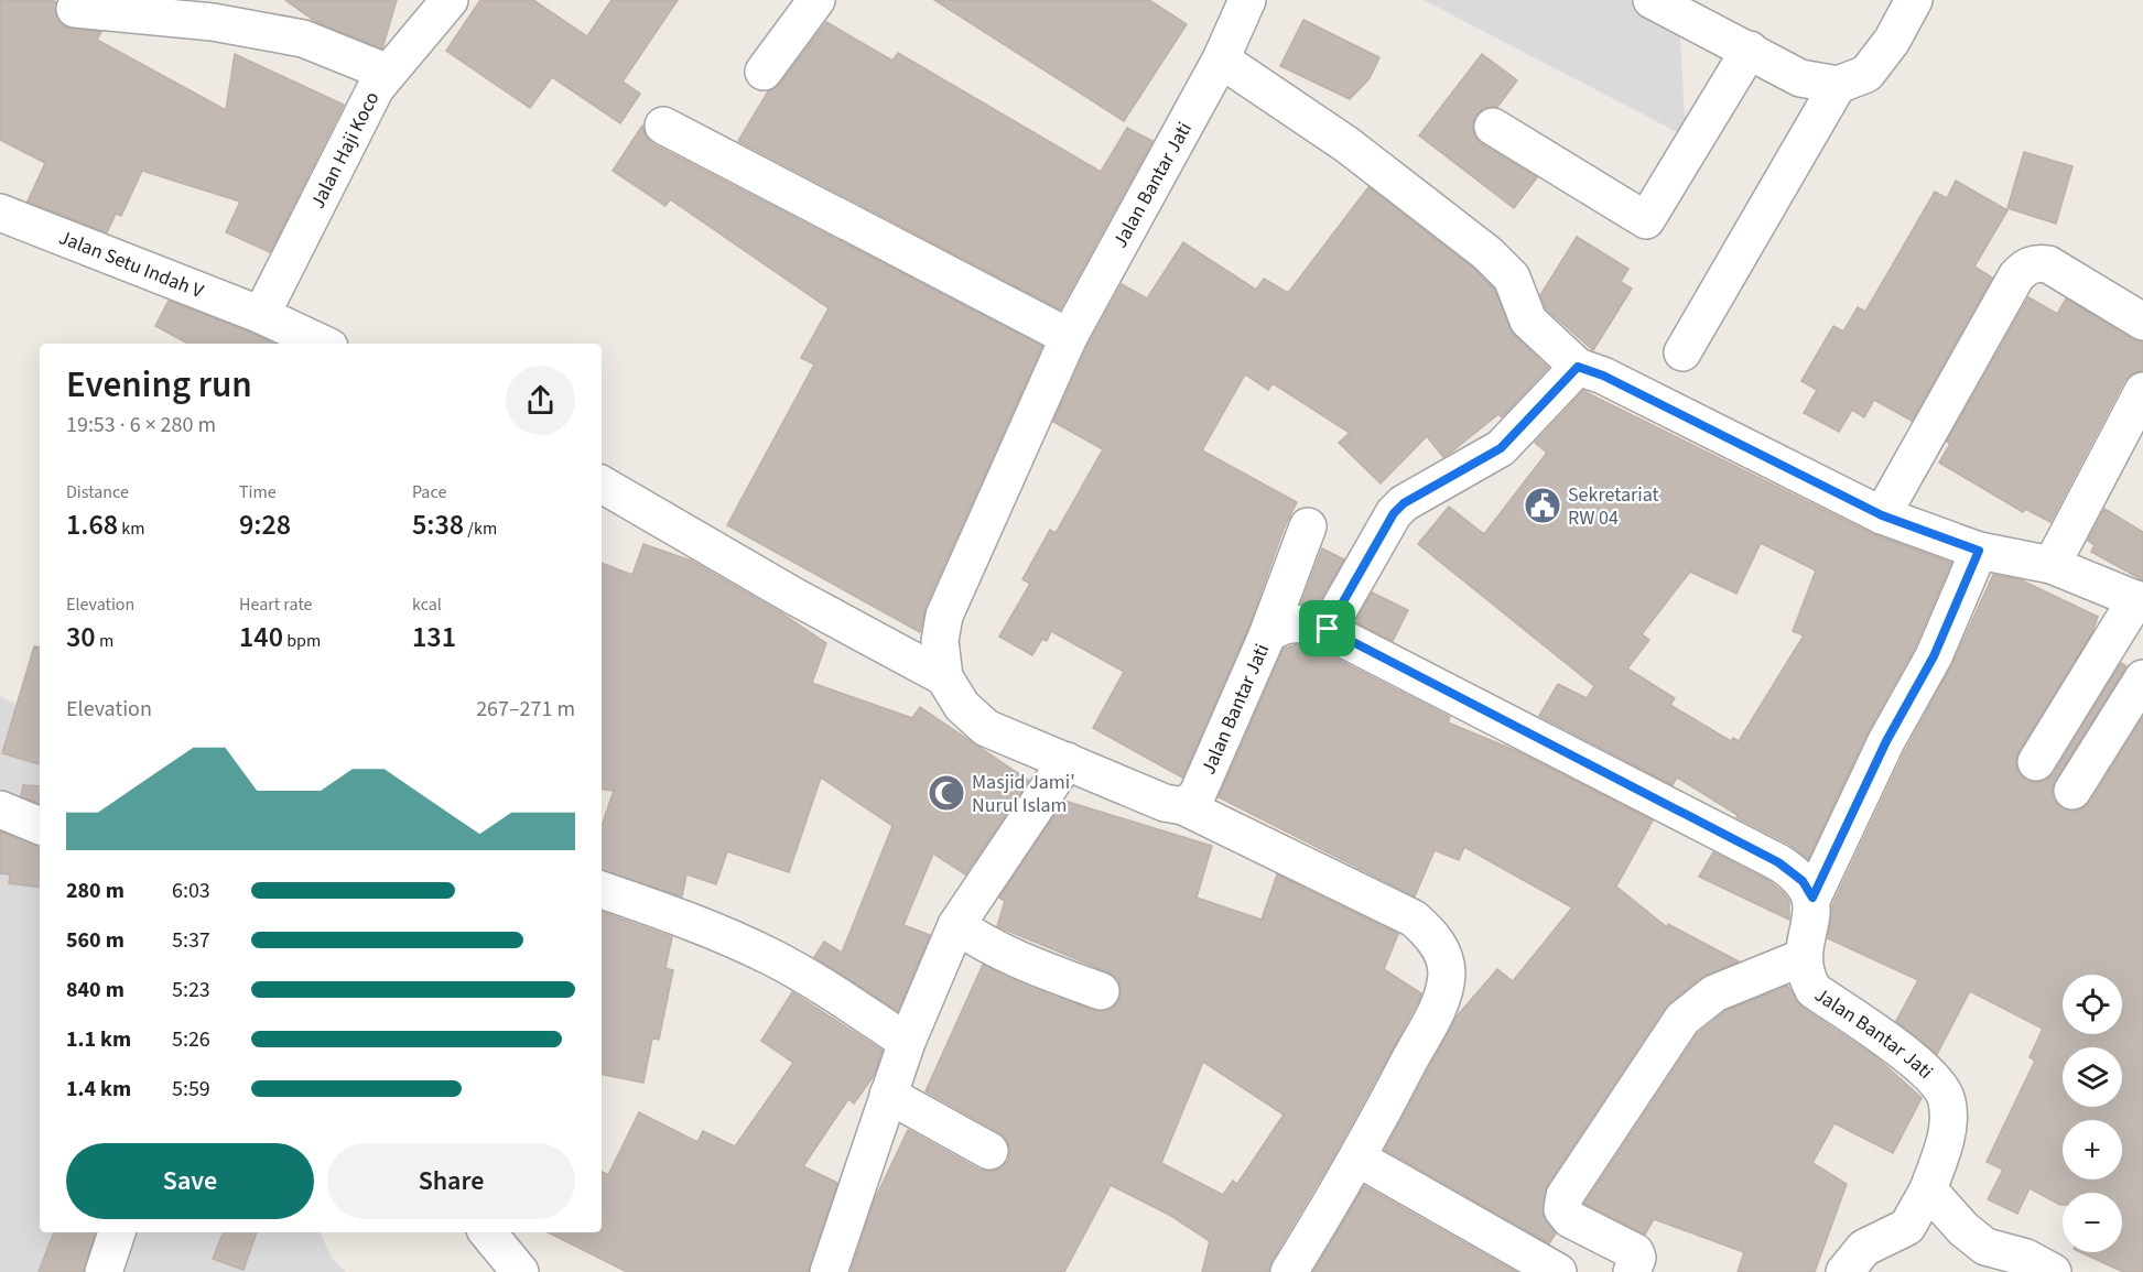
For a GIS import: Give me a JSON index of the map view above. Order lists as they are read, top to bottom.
{
  "streets": {
    "street": ["Jalan Haji Koco", "Jalan Bantar Jati", "Jalan Setu Indah V"]
  },
  "crossings": [
    ["Jalan Haji Koco", "Jalan Setu Indah V"]
  ],
  "places": {
    "public building": ["Sekretariat RW 04"],
    "mosque": ["Masjid Jami' Nurul Islam"]
  },
  "page": {
    "heading": ["Evening run", "19:53 · 6 × 280 m"],
    "stats": [
      ["Distance", "1.68 km"],
      ["Time", "9:28"],
      ["Pace", "5:38 /km"],
      ["Elevation", "30 m"],
      ["Heart rate", "140 bpm"],
      ["kcal", "131"]
    ],
    "chart": ["Elevation", "267–271 m"],
    "list": [
      {
        "name": "280 m",
        "note": "6:03"
      },
      {
        "name": "560 m",
        "note": "5:37"
      },
      {
        "name": "840 m",
        "note": "5:23"
      },
      {
        "name": "1.1 km",
        "note": "5:26"
      },
      {
        "name": "1.4 km",
        "note": "5:59"
      }
    ],
    "map_buttons": ["+", "−"],
    "buttons": ["Save", "Share"]
  }
}
